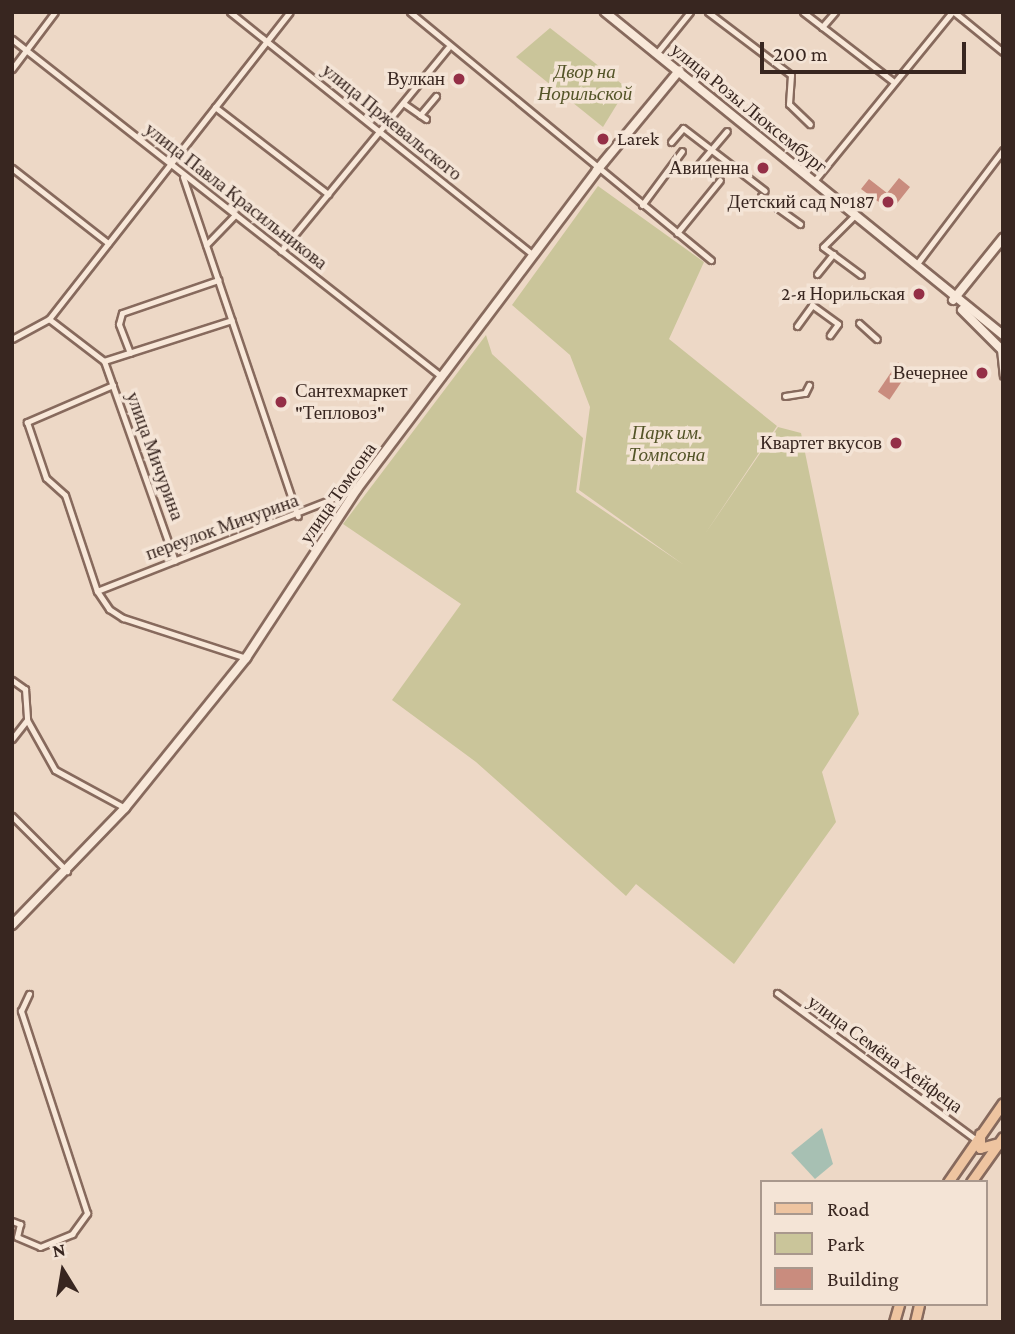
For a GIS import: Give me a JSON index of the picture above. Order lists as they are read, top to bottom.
{
  "streets": {
    "street": [
      "улица Розы Люксембург",
      "улица Пржевальского",
      "улица Павла Красильникова",
      "улица Мичурина",
      "улица Томсона",
      "переулок Мичурина",
      "улица Семёна Хейфеца"
    ]
  },
  "crossings": [
    ["улица Розы Люксембург", "улица Томсона"],
    ["улица Пржевальского", "улица Томсона"],
    ["улица Павла Красильникова", "улица Томсона"],
    ["улица Мичурина", "переулок Мичурина"],
    ["улица Томсона", "переулок Мичурина"]
  ],
  "parks": ["Двор на Норильской", "Парк им. Томпсона"],
  "places": [
    "Вулкан",
    "Larek",
    "Авиценна",
    "Детский сад №187",
    "2-я Норильская",
    "Вечернее",
    "Сантехмаркет \"Тепловоз\"",
    "Квартет вкусов"
  ],
  "legend": ["Road", "Park", "Building"],
  "scale_bar": "200 m",
  "north": "top"
}
